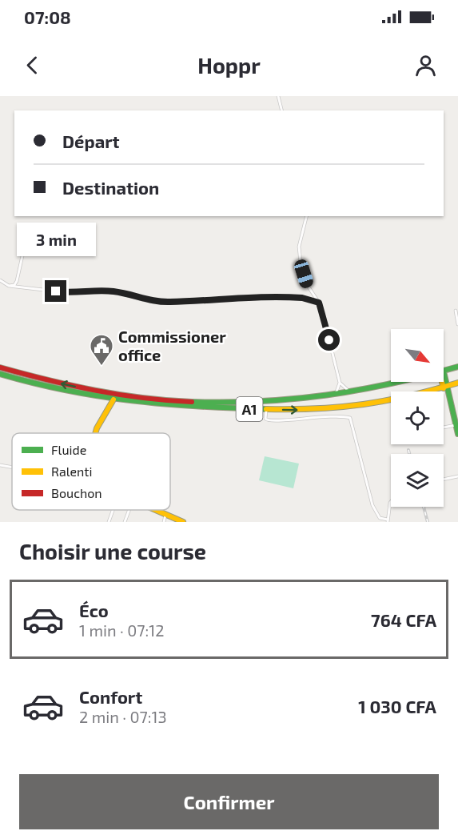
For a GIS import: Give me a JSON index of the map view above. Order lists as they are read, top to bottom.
{
  "streets": {
    "main road": ["A1"]
  },
  "places": {
    "public building": ["Commissioner office"]
  },
  "legend": ["Fluide", "Ralenti", "Bouchon"],
  "north": "bottom right",
  "page": {
    "status": "07:08",
    "header": "Hoppr",
    "banner": ["Départ", "Destination"],
    "bubble": "3 min",
    "heading": "Choisir une course",
    "list": [
      {
        "name": "Éco",
        "note": "1 min · 07:12",
        "value": "764 CFA"
      },
      {
        "name": "Confort",
        "note": "2 min · 07:13",
        "value": "1 030 CFA"
      }
    ],
    "buttons": "Confirmer"
  }
}
